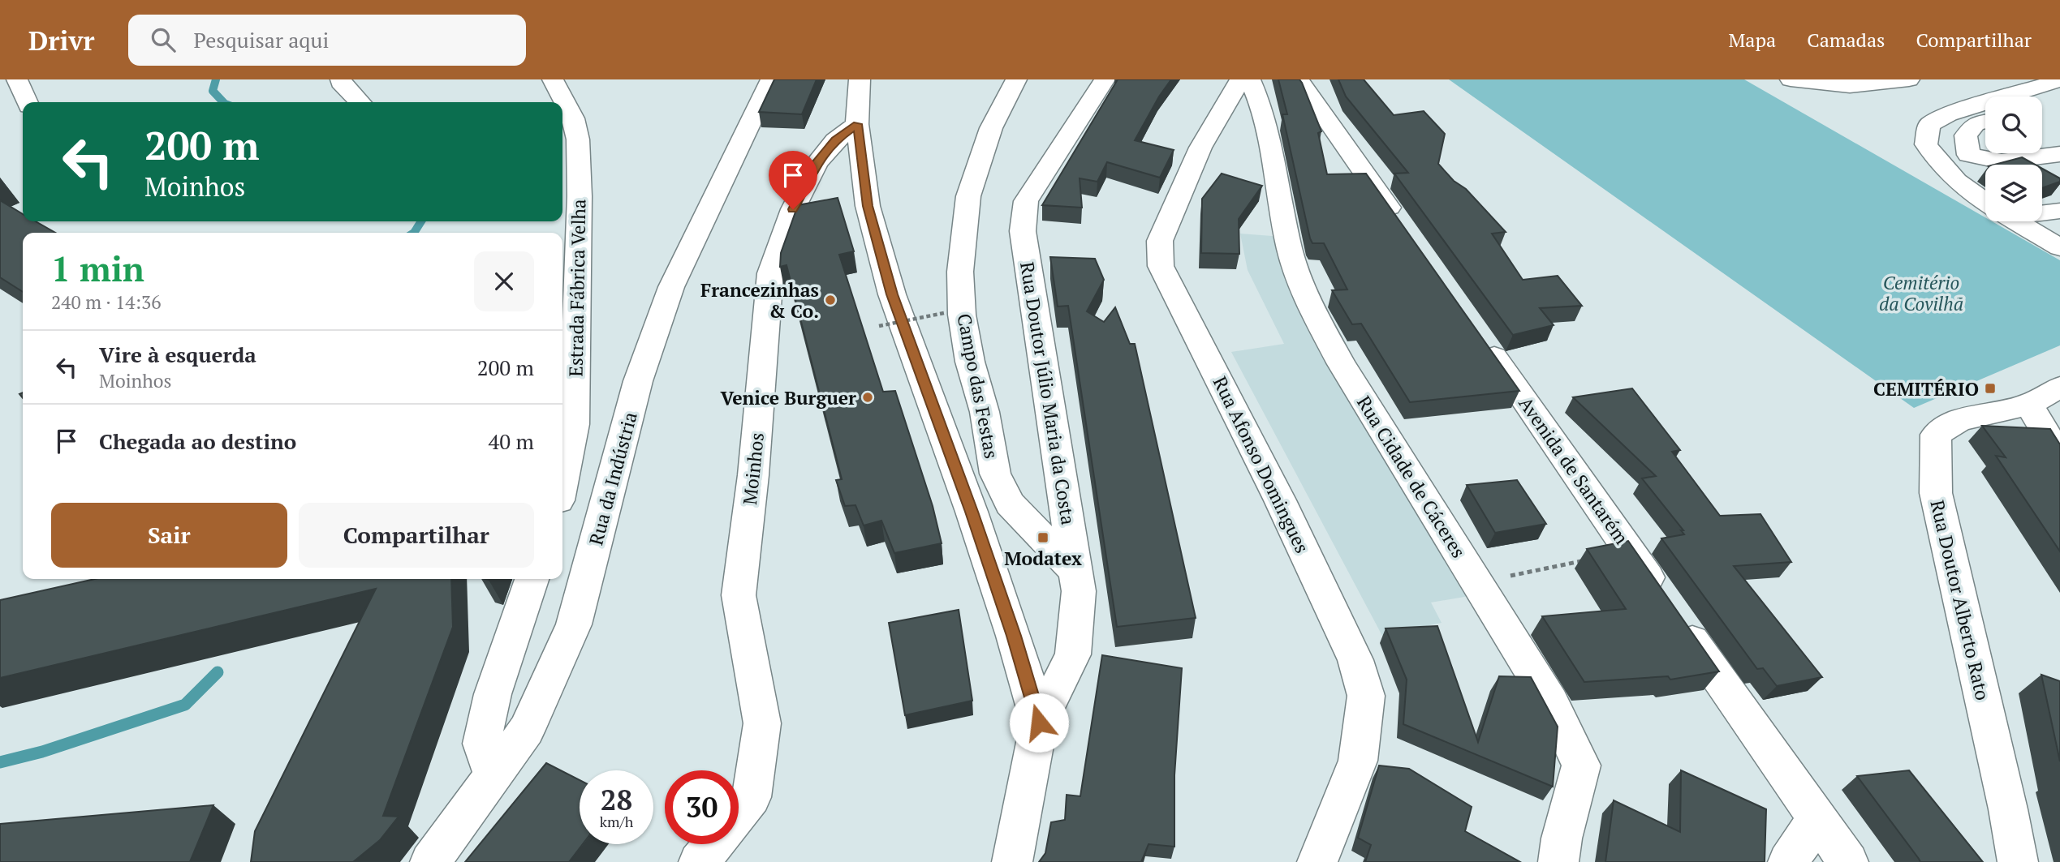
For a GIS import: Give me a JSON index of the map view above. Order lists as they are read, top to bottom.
{
  "streets": {
    "street": [
      "Estrada Fábrica Velha",
      "Campo das Festas",
      "Rua Doutor Júlio Maria da Costa",
      "Rua Afonso Domingues",
      "Moinhos",
      "Avenida de Santarém",
      "Rua Cidade de Cáceres",
      "Rua da Indústria",
      "Rua Doutor Alberto Rato"
    ]
  },
  "crossings": [
    ["Campo das Festas", "Rua Doutor Júlio Maria da Costa"]
  ],
  "parks": ["Cemitério da Covilhã"],
  "places": {
    "other": ["Francezinhas & Co.", "Venice Burguer"],
    "transit": ["CEMITÉRIO", "Modatex"]
  },
  "page": {
    "header": "Drivr",
    "search": "Pesquisar aqui",
    "nav": ["Mapa", "Camadas", "Compartilhar"],
    "turn": ["200 m", "Moinhos"],
    "heading": ["1 min", "240 m · 14:36"],
    "list": [
      {
        "name": "Vire à esquerda",
        "note": "Moinhos",
        "value": "200 m"
      },
      {
        "name": "Chegada ao destino",
        "value": "40 m"
      }
    ],
    "buttons": ["Sair", "Compartilhar"],
    "speed": "28 km/h",
    "limit": "30"
  }
}
